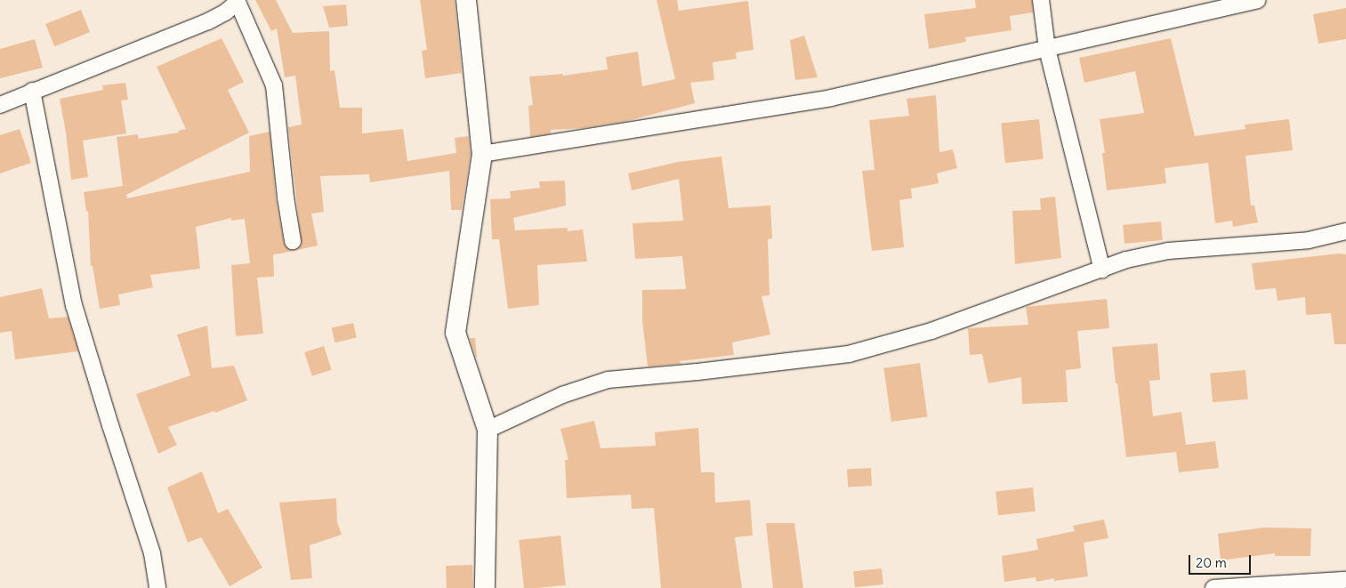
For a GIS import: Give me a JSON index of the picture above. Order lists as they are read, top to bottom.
{
  "scale_bar": "20 m"
}
